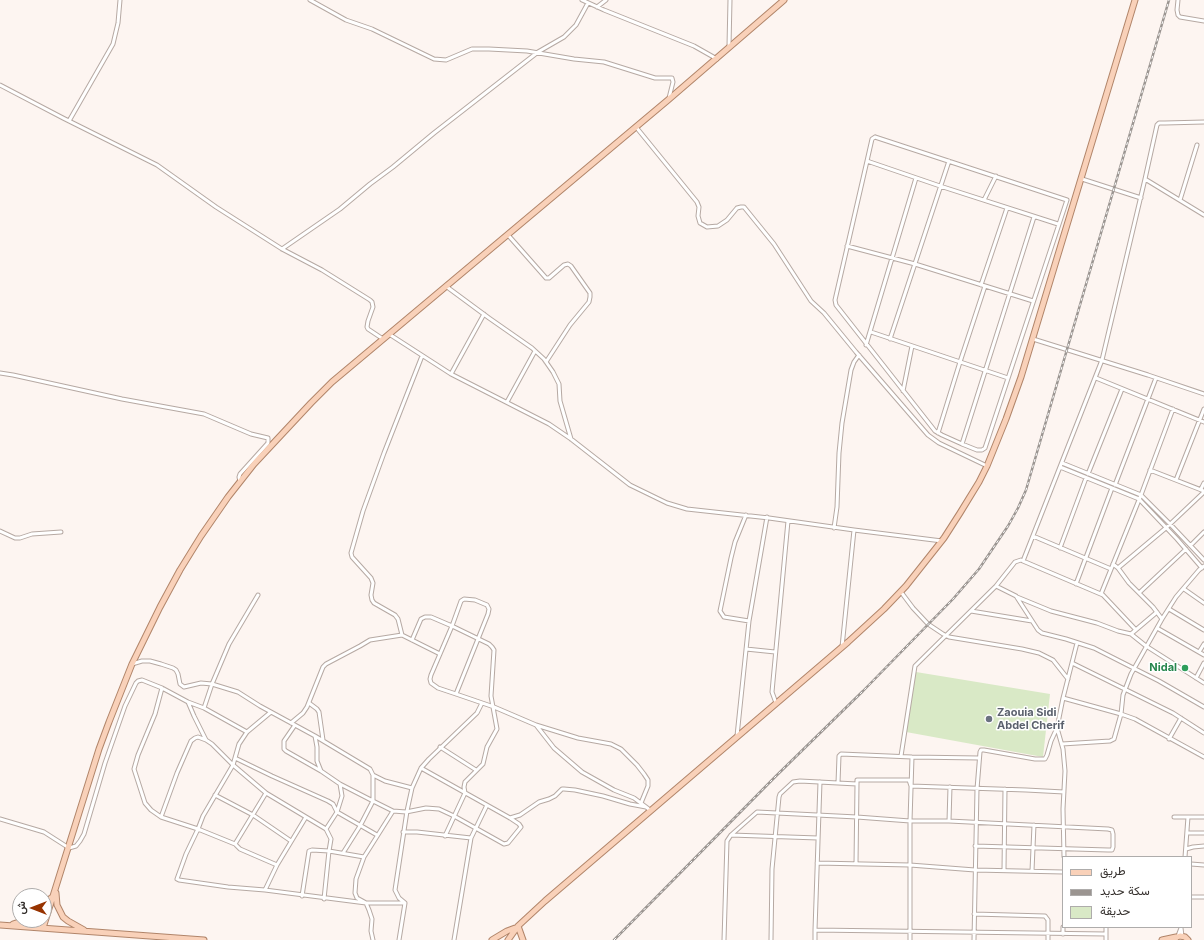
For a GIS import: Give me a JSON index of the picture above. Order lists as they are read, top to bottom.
{
  "places": ["Nidal", "Zaouia Sidi Abdel Cherif"],
  "legend": ["طريق", "سكة حديد", "حديقة"],
  "north": "left"
}
